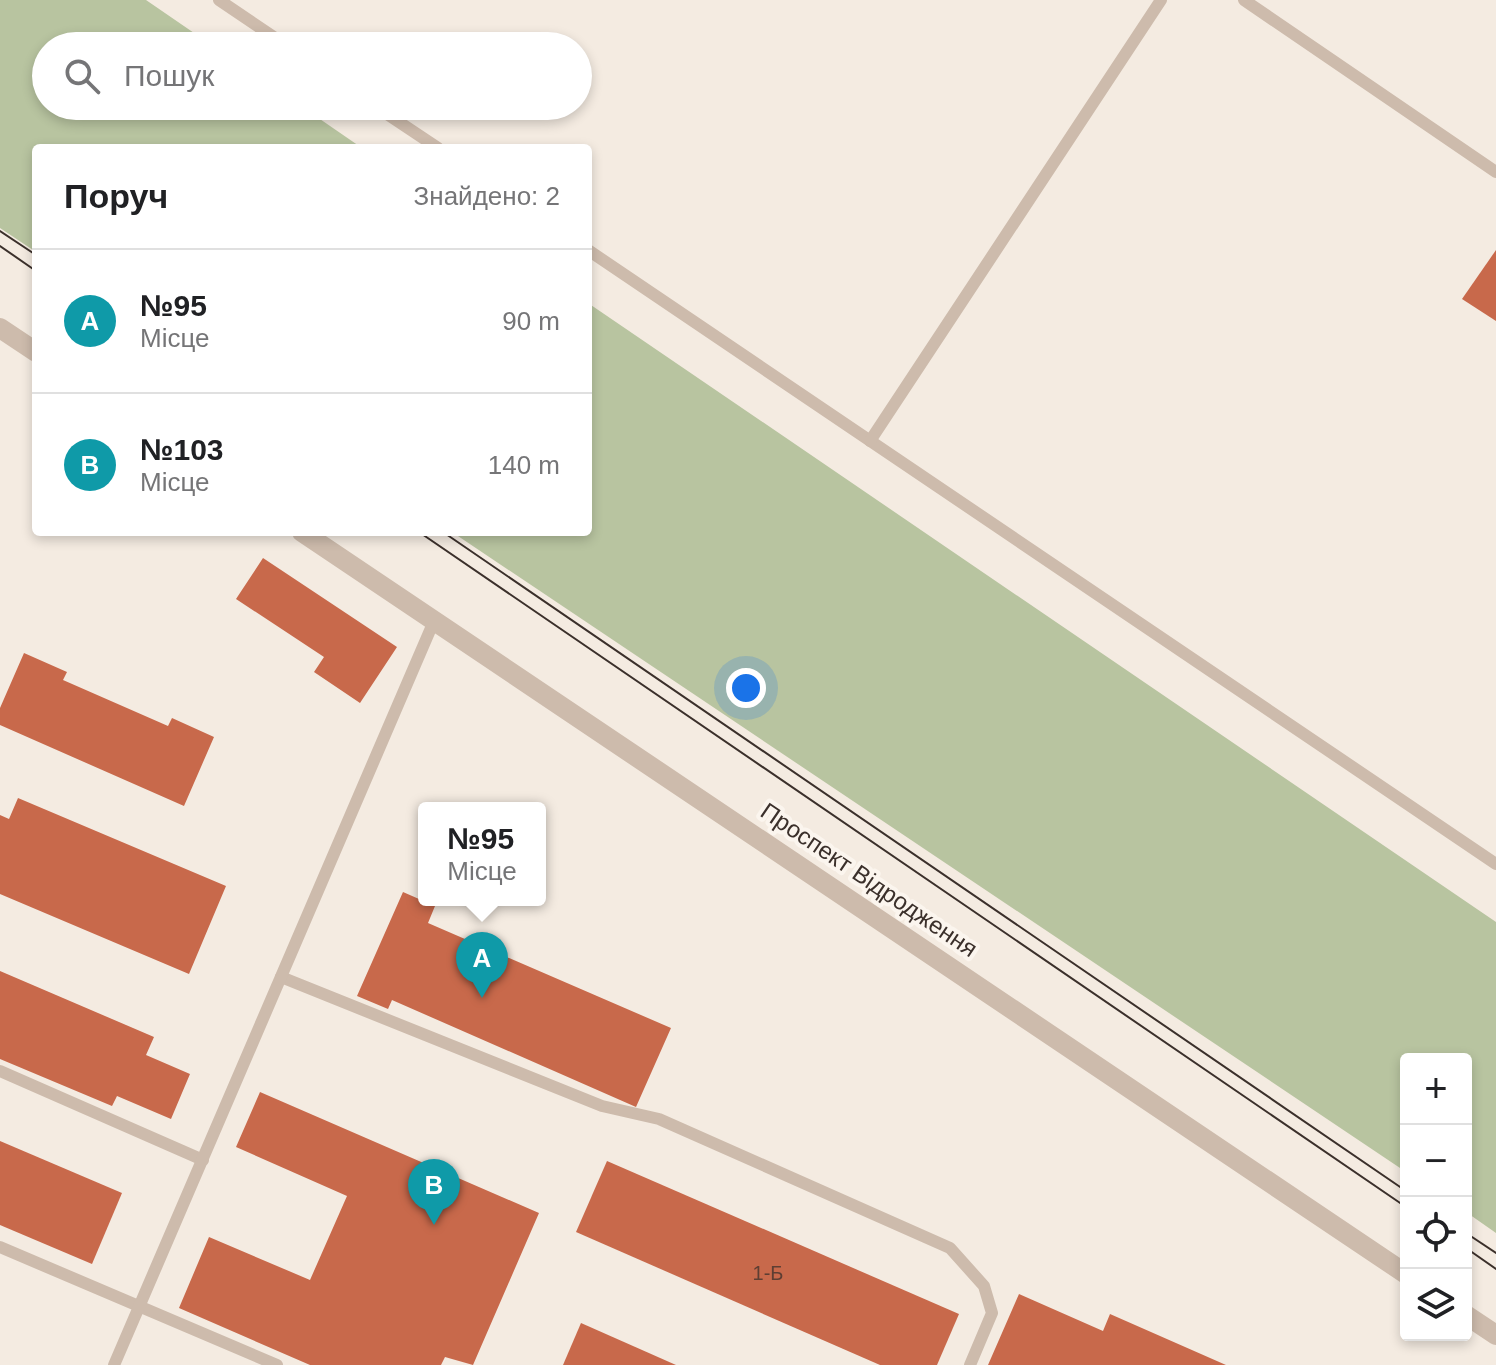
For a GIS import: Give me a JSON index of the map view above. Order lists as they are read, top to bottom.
{
  "streets": {
    "street": ["Проспект Відродження"]
  },
  "house_numbers": ["1-Б"],
  "page": {
    "search": "Пошук",
    "heading": ["Поруч", "Знайдено: 2"],
    "list": [
      {
        "mark": "A",
        "name": "№95",
        "note": "Місце",
        "value": "90 m"
      },
      {
        "mark": "B",
        "name": "№103",
        "note": "Місце",
        "value": "140 m"
      }
    ],
    "popup": ["№95", "Місце"],
    "pins": ["A", "B"],
    "map_buttons": ["+", "−"]
  }
}
